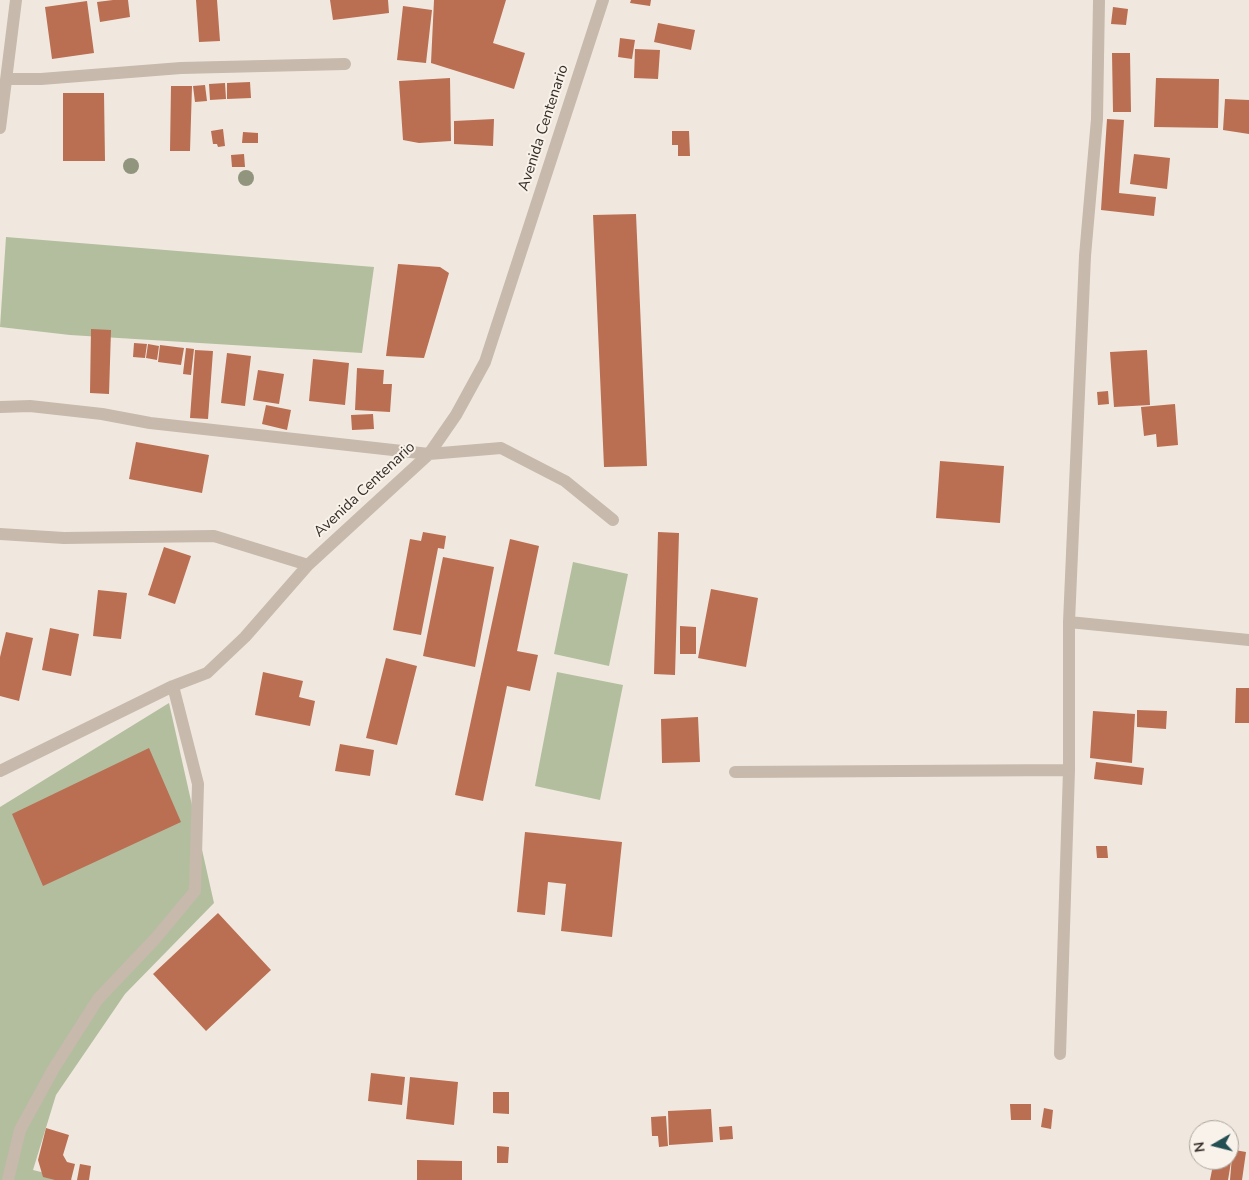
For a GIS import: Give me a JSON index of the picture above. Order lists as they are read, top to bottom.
{
  "streets": {
    "street": ["Avenida Centenario"]
  },
  "north": "left"
}
